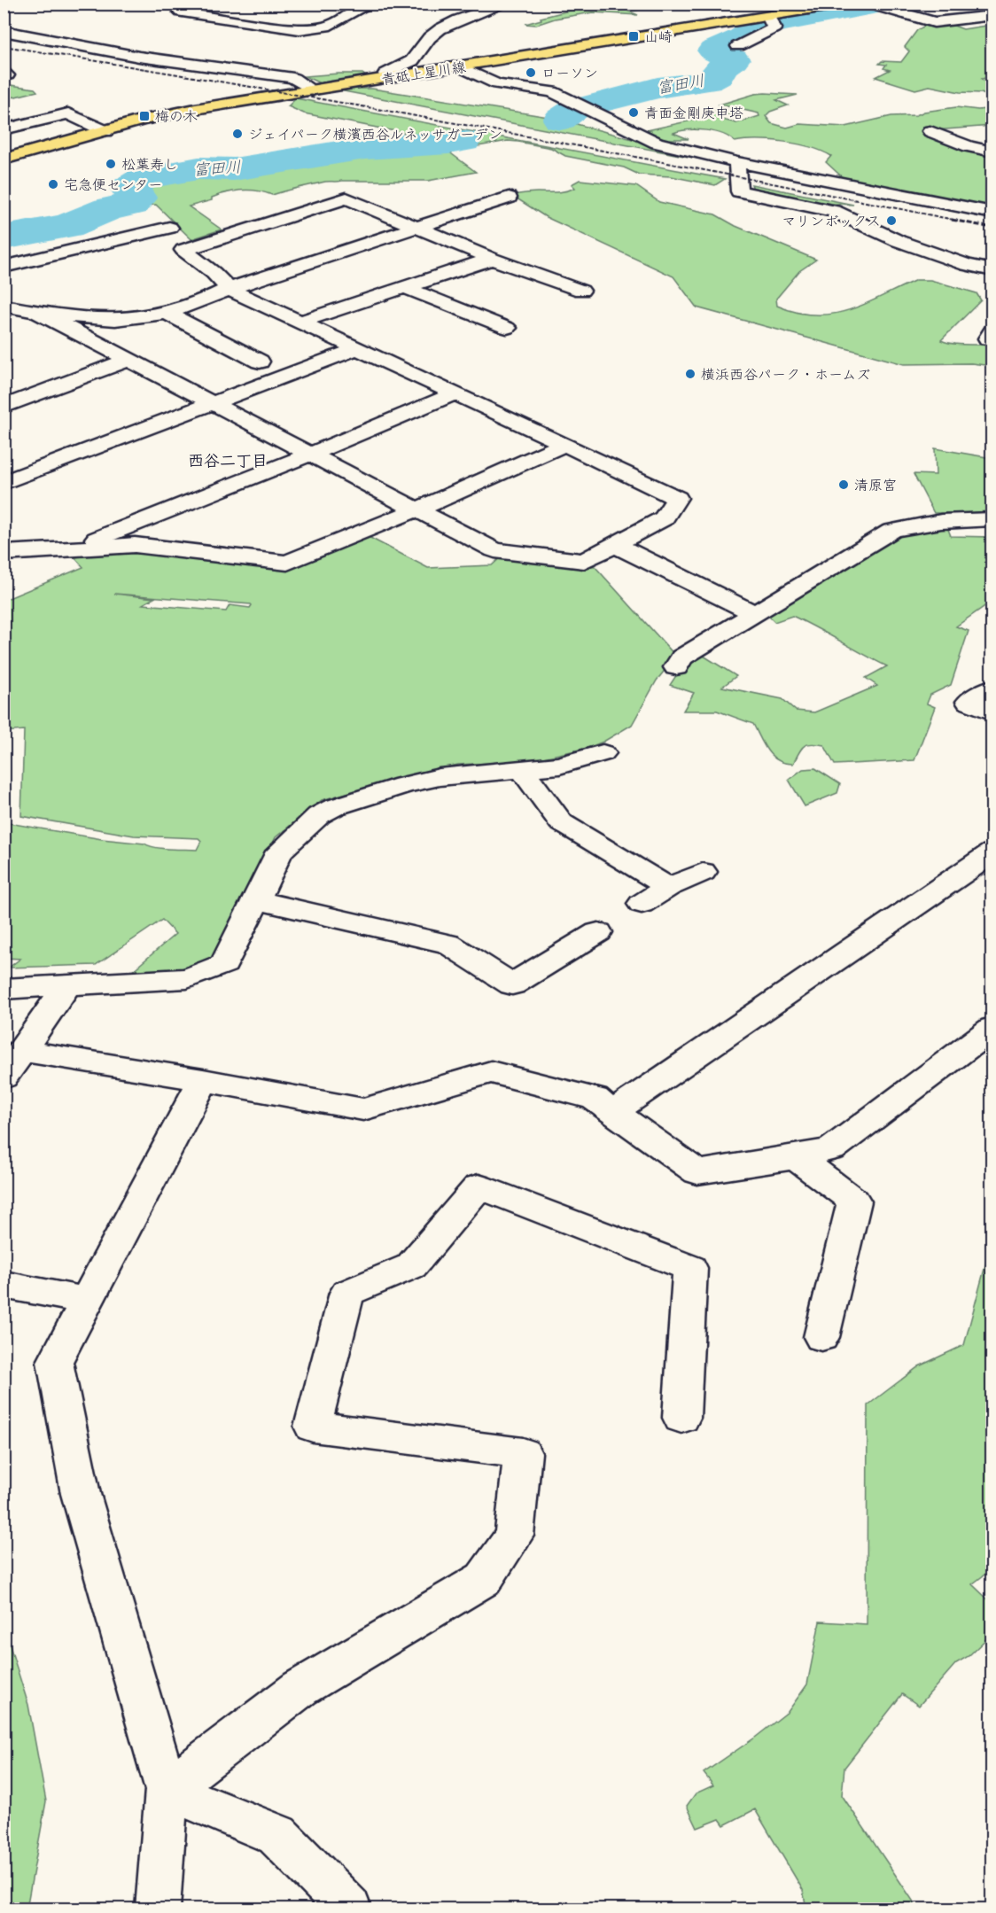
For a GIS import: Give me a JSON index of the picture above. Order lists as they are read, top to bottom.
{
  "streets": {
    "main road": ["青砥上星川線"]
  },
  "districts": ["西谷二丁目"],
  "water": ["富田川"],
  "places": {
    "transit": ["山崎", "梅の木"],
    "other": [
      "ローソン",
      "青面金剛庚申塔",
      "ジェイパーク横濱西谷ルネッサガーデン",
      "松葉寿し",
      "宅急便センター",
      "マリンボックス",
      "横浜西谷パーク・ホームズ",
      "清原宮"
    ]
  }
}
